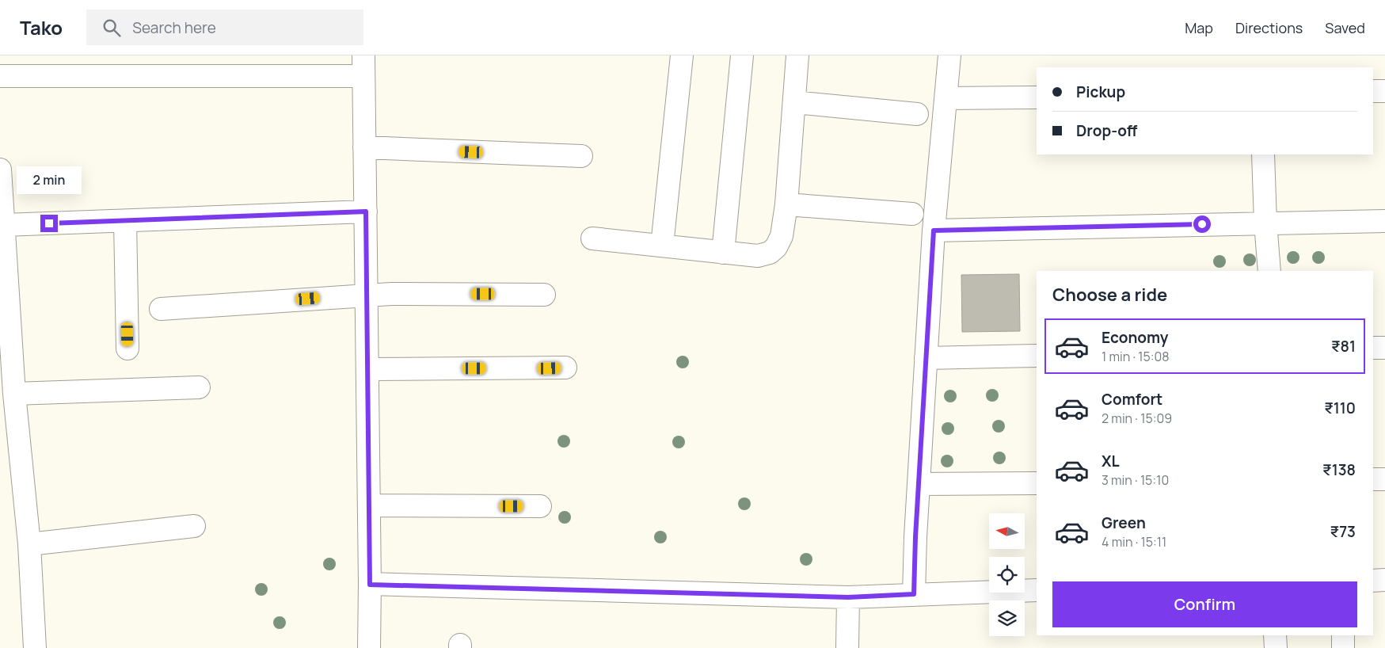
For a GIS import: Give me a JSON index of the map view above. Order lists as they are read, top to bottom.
{
  "north": "left",
  "page": {
    "header": "Tako",
    "search": "Search here",
    "nav": ["Map", "Directions", "Saved"],
    "banner": ["Pickup", "Drop-off"],
    "bubble": "2 min",
    "heading": "Choose a ride",
    "list": [
      {
        "name": "Economy",
        "note": "1 min · 15:08",
        "value": "₹81"
      },
      {
        "name": "Comfort",
        "note": "2 min · 15:09",
        "value": "₹110"
      },
      {
        "name": "XL",
        "note": "3 min · 15:10",
        "value": "₹138"
      },
      {
        "name": "Green",
        "note": "4 min · 15:11",
        "value": "₹73"
      }
    ],
    "buttons": "Confirm"
  }
}
